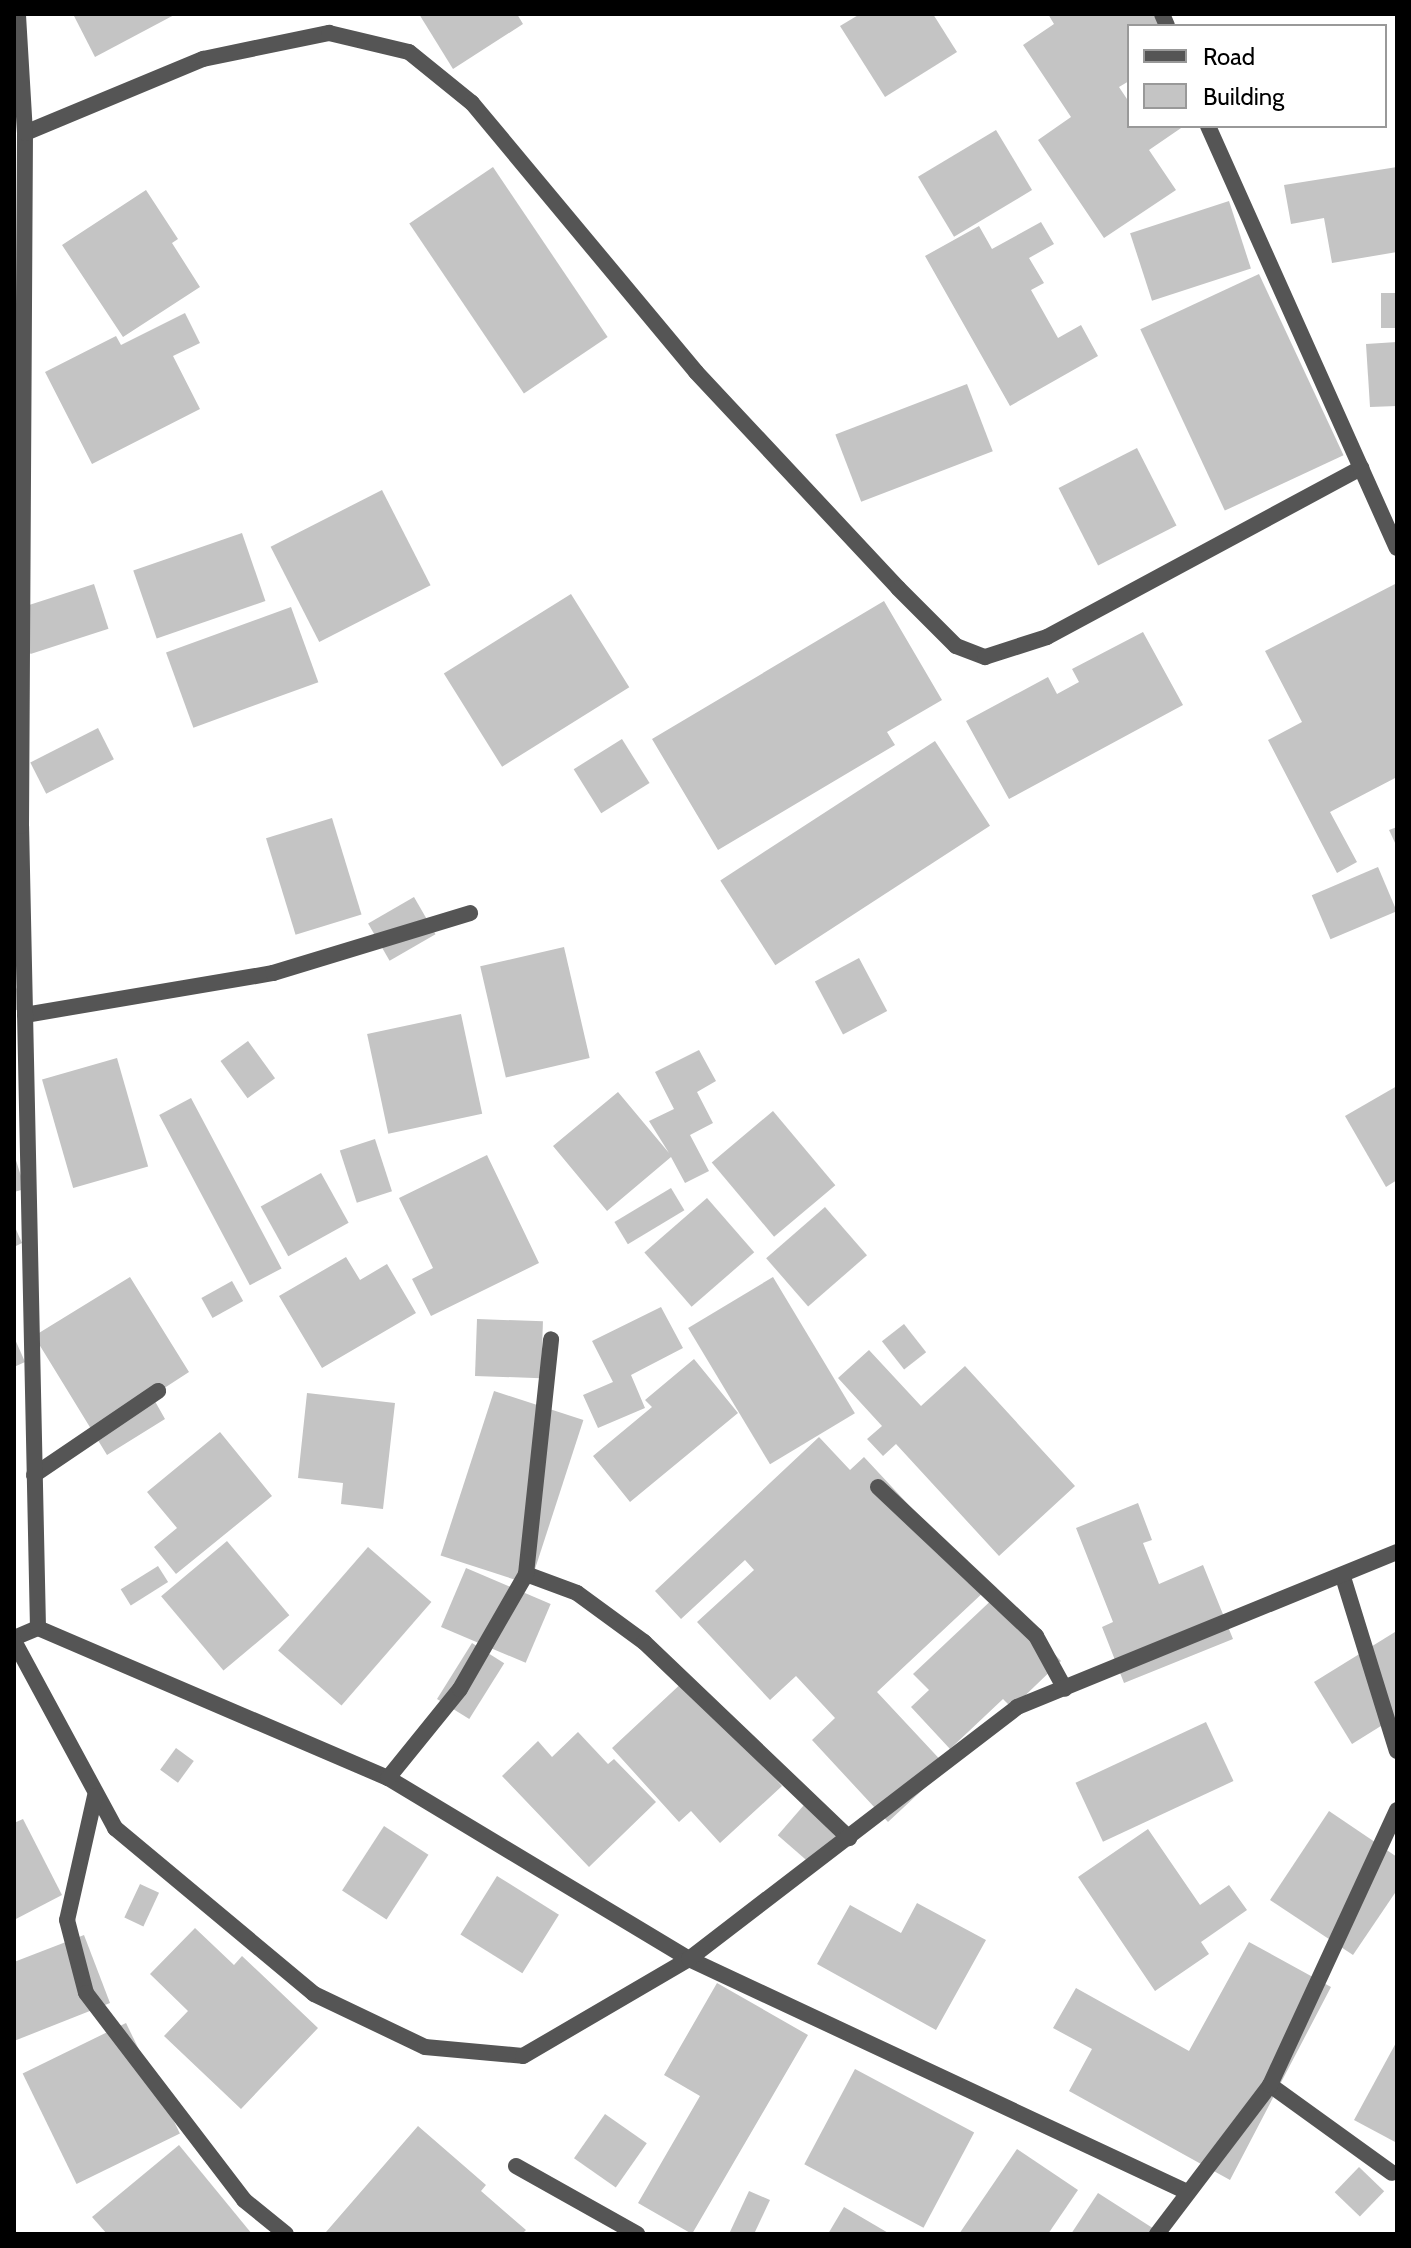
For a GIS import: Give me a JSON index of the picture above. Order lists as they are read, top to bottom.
{
  "legend": ["Road", "Building"]
}
